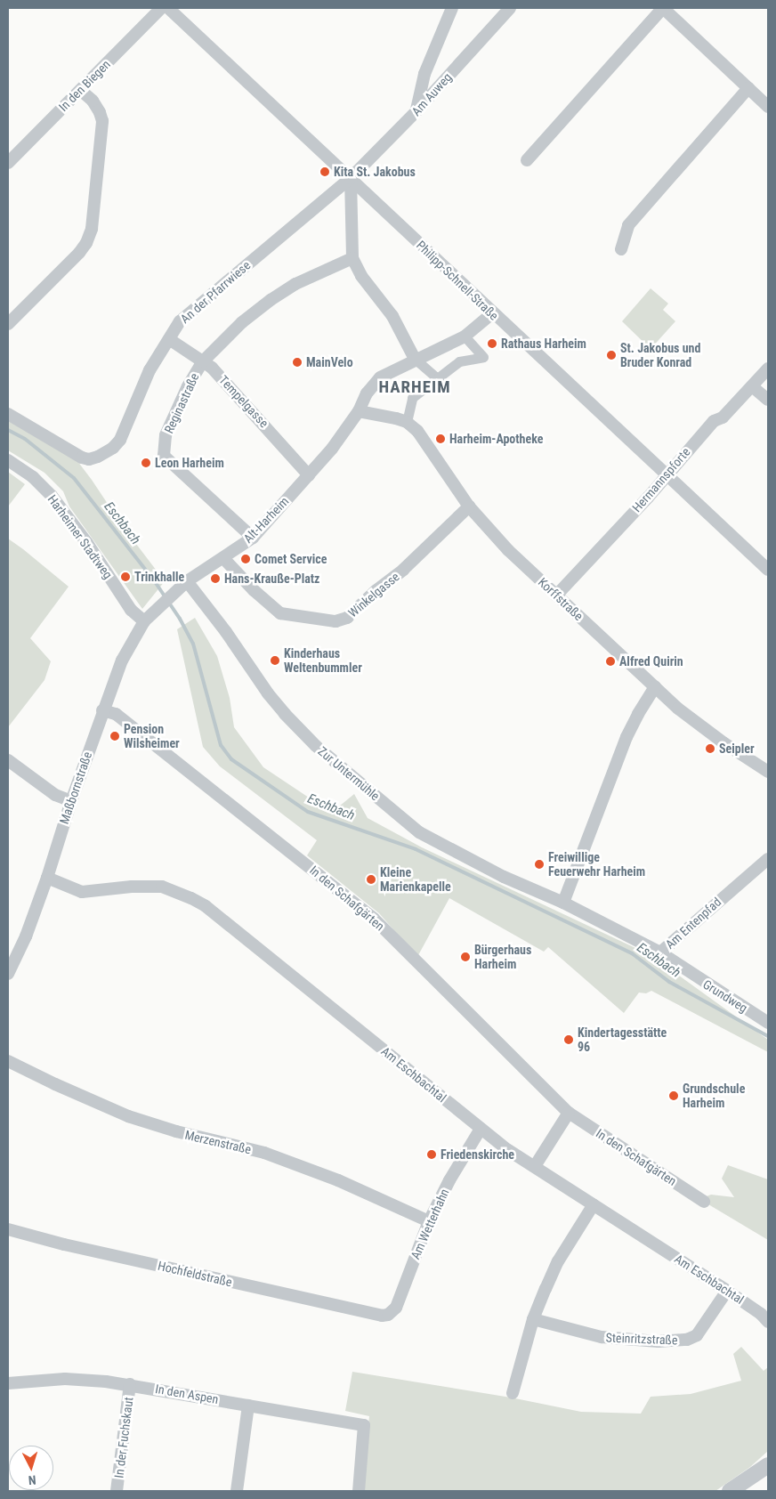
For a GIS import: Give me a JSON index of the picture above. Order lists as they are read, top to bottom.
{
  "streets": {
    "street": [
      "In den Biegen",
      "Am Auweg",
      "Philipp-Schnell-Straße",
      "An der Pfarrwiese",
      "Tempelgasse",
      "Reginastraße",
      "Hermannspforte",
      "Alt-Harheim",
      "Harheimer Stadtweg",
      "Winkelgasse",
      "Korffstraße",
      "Zur Untermühle",
      "Maßbornstraße",
      "In den Schafgärten",
      "Am Entenpfad",
      "Grundweg",
      "Am Eschbachtal",
      "Merzenstraße",
      "Am Wetterhahn",
      "Hochfeldstraße",
      "Steinritzstraße",
      "In den Aspen",
      "In der Fuchskaut"
    ]
  },
  "crossings": [
    ["Am Auweg", "Philipp-Schnell-Straße"],
    ["Am Auweg", "An der Pfarrwiese"],
    ["Philipp-Schnell-Straße", "An der Pfarrwiese"],
    ["Philipp-Schnell-Straße", "Hermannspforte"],
    ["Philipp-Schnell-Straße", "Alt-Harheim"],
    ["An der Pfarrwiese", "Tempelgasse"],
    ["Tempelgasse", "Reginastraße"],
    ["Tempelgasse", "Alt-Harheim"],
    ["Reginastraße", "Alt-Harheim"],
    ["Hermannspforte", "Korffstraße"],
    ["Alt-Harheim", "Winkelgasse"],
    ["Alt-Harheim", "Zur Untermühle"],
    ["Alt-Harheim", "Maßbornstraße"],
    ["Harheimer Stadtweg", "Maßbornstraße"],
    ["Winkelgasse", "Korffstraße"],
    ["Zur Untermühle", "Am Entenpfad"],
    ["Maßbornstraße", "In den Schafgärten"],
    ["Maßbornstraße", "Am Eschbachtal"],
    ["Am Entenpfad", "Grundweg"],
    ["Am Eschbachtal", "Am Wetterhahn"],
    ["Am Eschbachtal", "Steinritzstraße"],
    ["Merzenstraße", "Am Wetterhahn"],
    ["Am Wetterhahn", "Hochfeldstraße"],
    ["In den Aspen", "In der Fuchskaut"]
  ],
  "districts": ["HARHEIM"],
  "water": ["Eschbach"],
  "places": [
    "Kita St. Jakobus",
    "Rathaus Harheim",
    "St. Jakobus und Bruder Konrad",
    "MainVelo",
    "Harheim-Apotheke",
    "Leon Harheim",
    "Comet Service",
    "Trinkhalle",
    "Hans-Krauße-Platz",
    "Kinderhaus Weltenbummler",
    "Alfred Quirin",
    "Pension Wilsheimer",
    "Seipler",
    "Freiwillige Feuerwehr Harheim",
    "Kleine Marienkapelle",
    "Bürgerhaus Harheim",
    "Kindertagesstätte 96",
    "Grundschule Harheim",
    "Friedenskirche"
  ],
  "north": "bottom"
}
